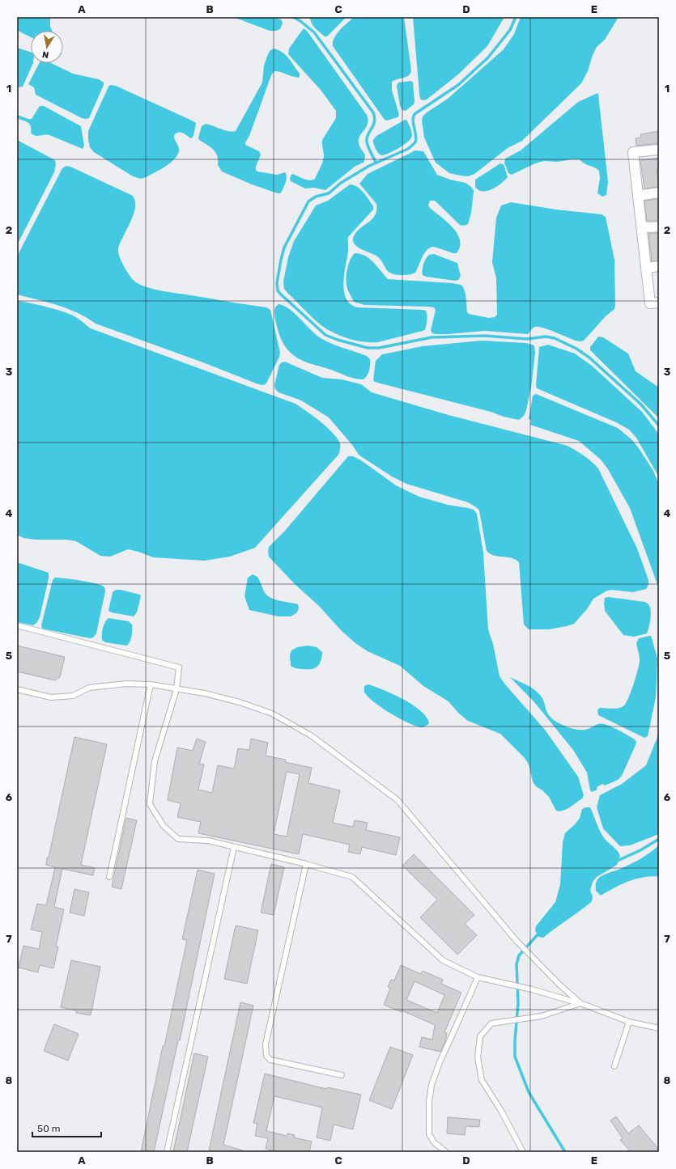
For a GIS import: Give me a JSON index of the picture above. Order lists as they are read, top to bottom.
{
  "scale_bar": "50 m",
  "north": "bottom",
  "grid": {
    "columns": [
      "A",
      "B",
      "C",
      "D",
      "E"
    ],
    "rows": [
      "1",
      "2",
      "3",
      "4",
      "5",
      "6",
      "7",
      "8"
    ]
  }
}
